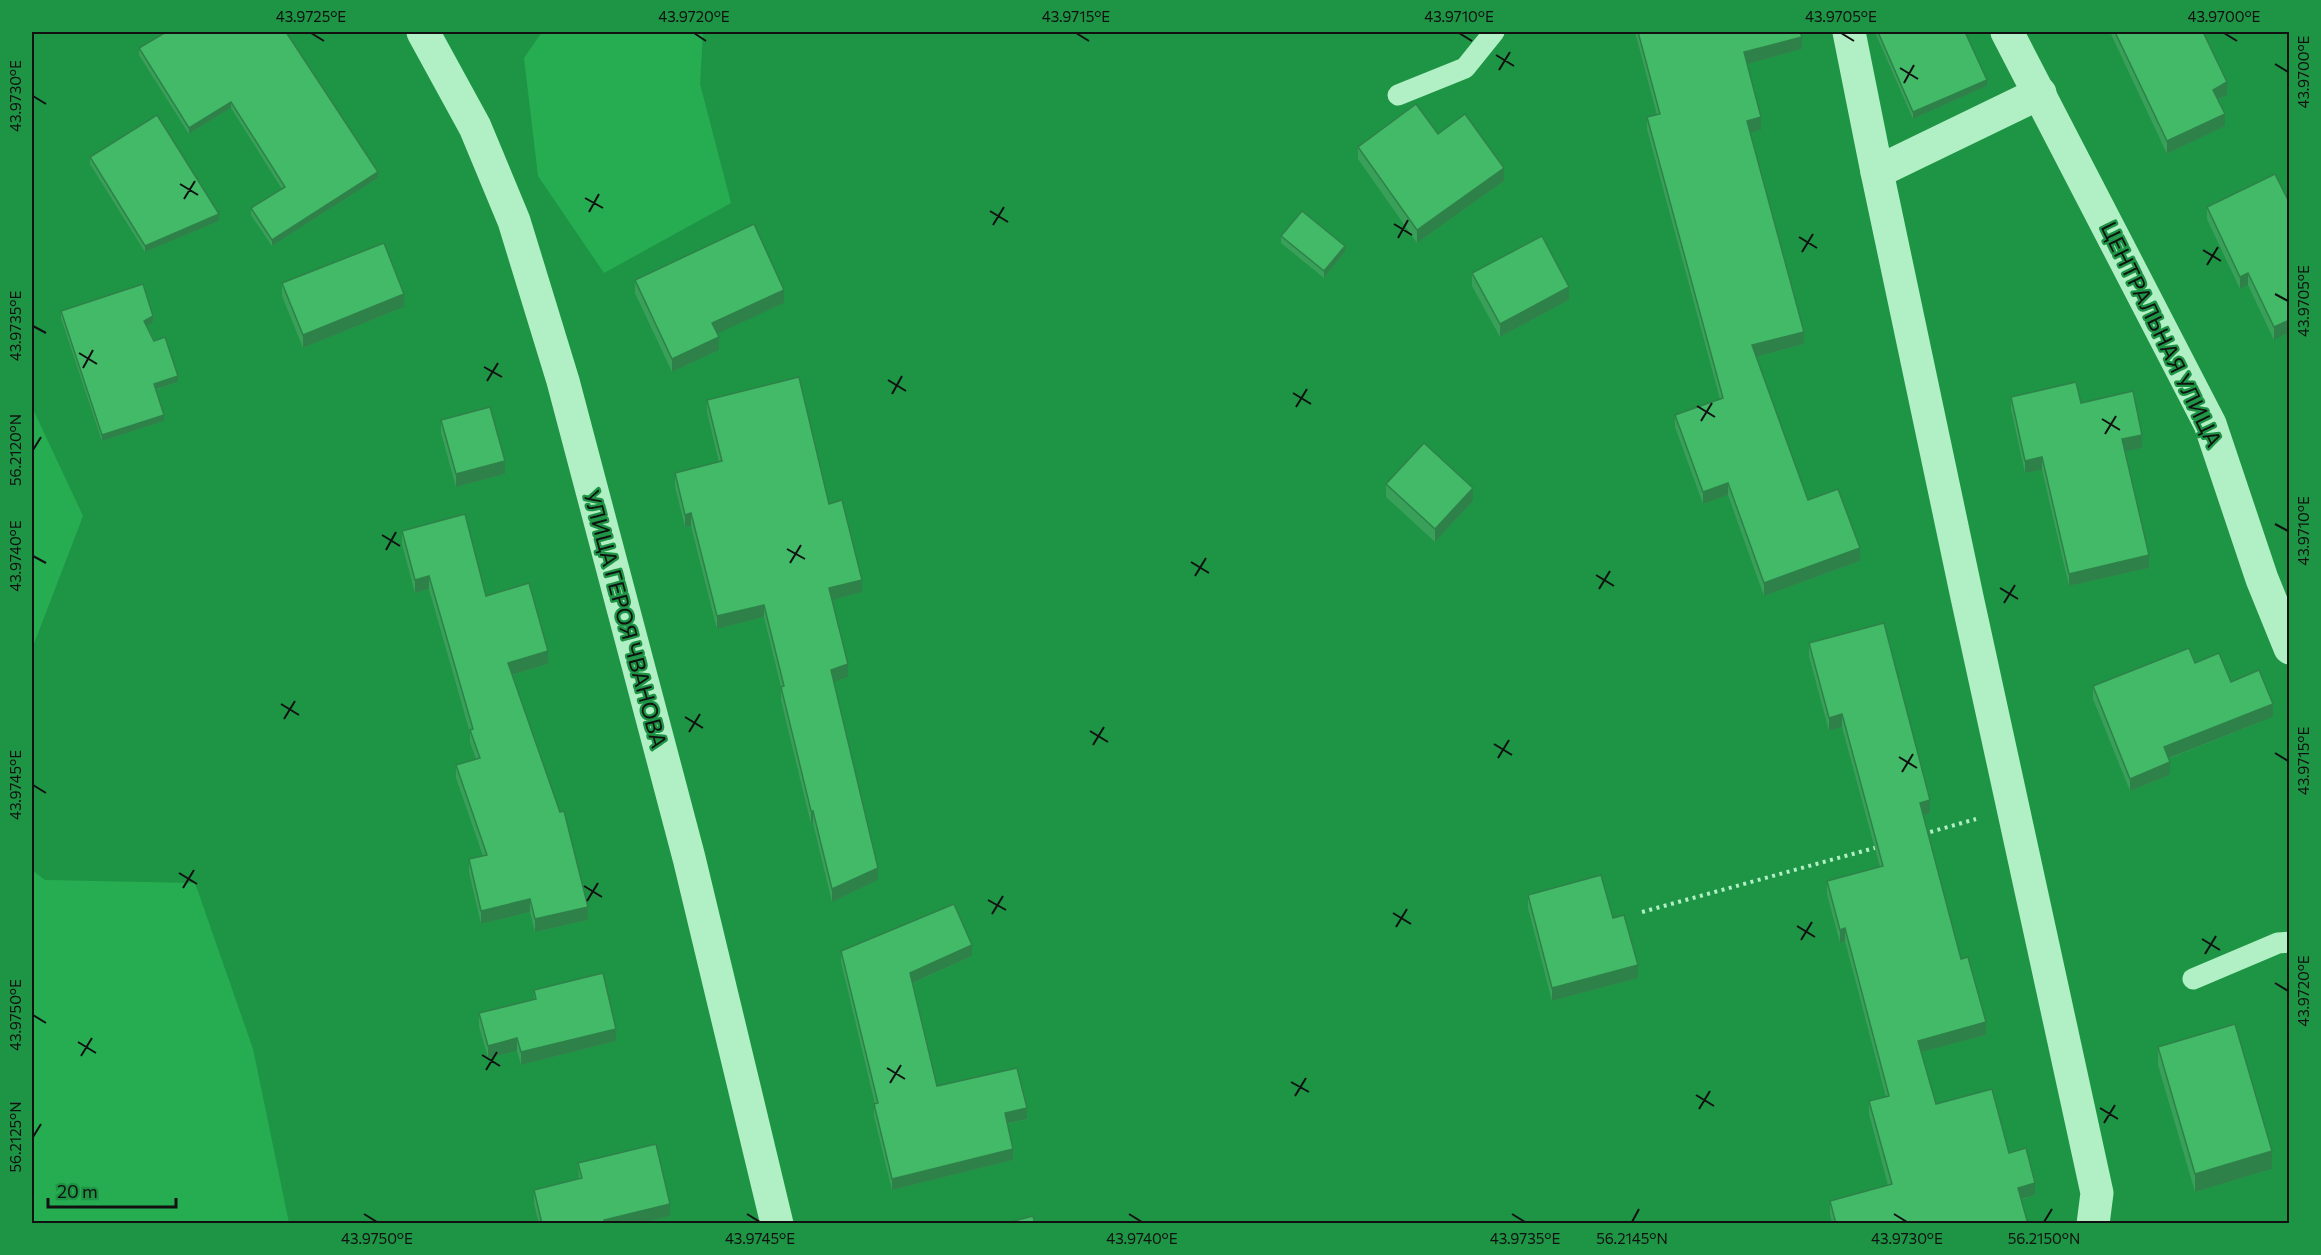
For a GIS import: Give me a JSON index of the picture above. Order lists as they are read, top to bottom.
{
  "streets": {
    "street": ["ЦЕНТРАЛЬНАЯ УЛИЦА", "УЛИЦА ГЕРОЯ ЧВАНОВА"]
  },
  "scale_bar": "20 m",
  "coordinates": [
    "43.9725°E",
    "43.9720°E",
    "43.9715°E",
    "43.9710°E",
    "43.9705°E",
    "43.9700°E",
    "43.9730°E",
    "43.9735°E",
    "56.2120°N",
    "43.9740°E",
    "43.9745°E",
    "43.9750°E",
    "56.2125°N",
    "56.2145°N",
    "56.2150°N"
  ]
}
